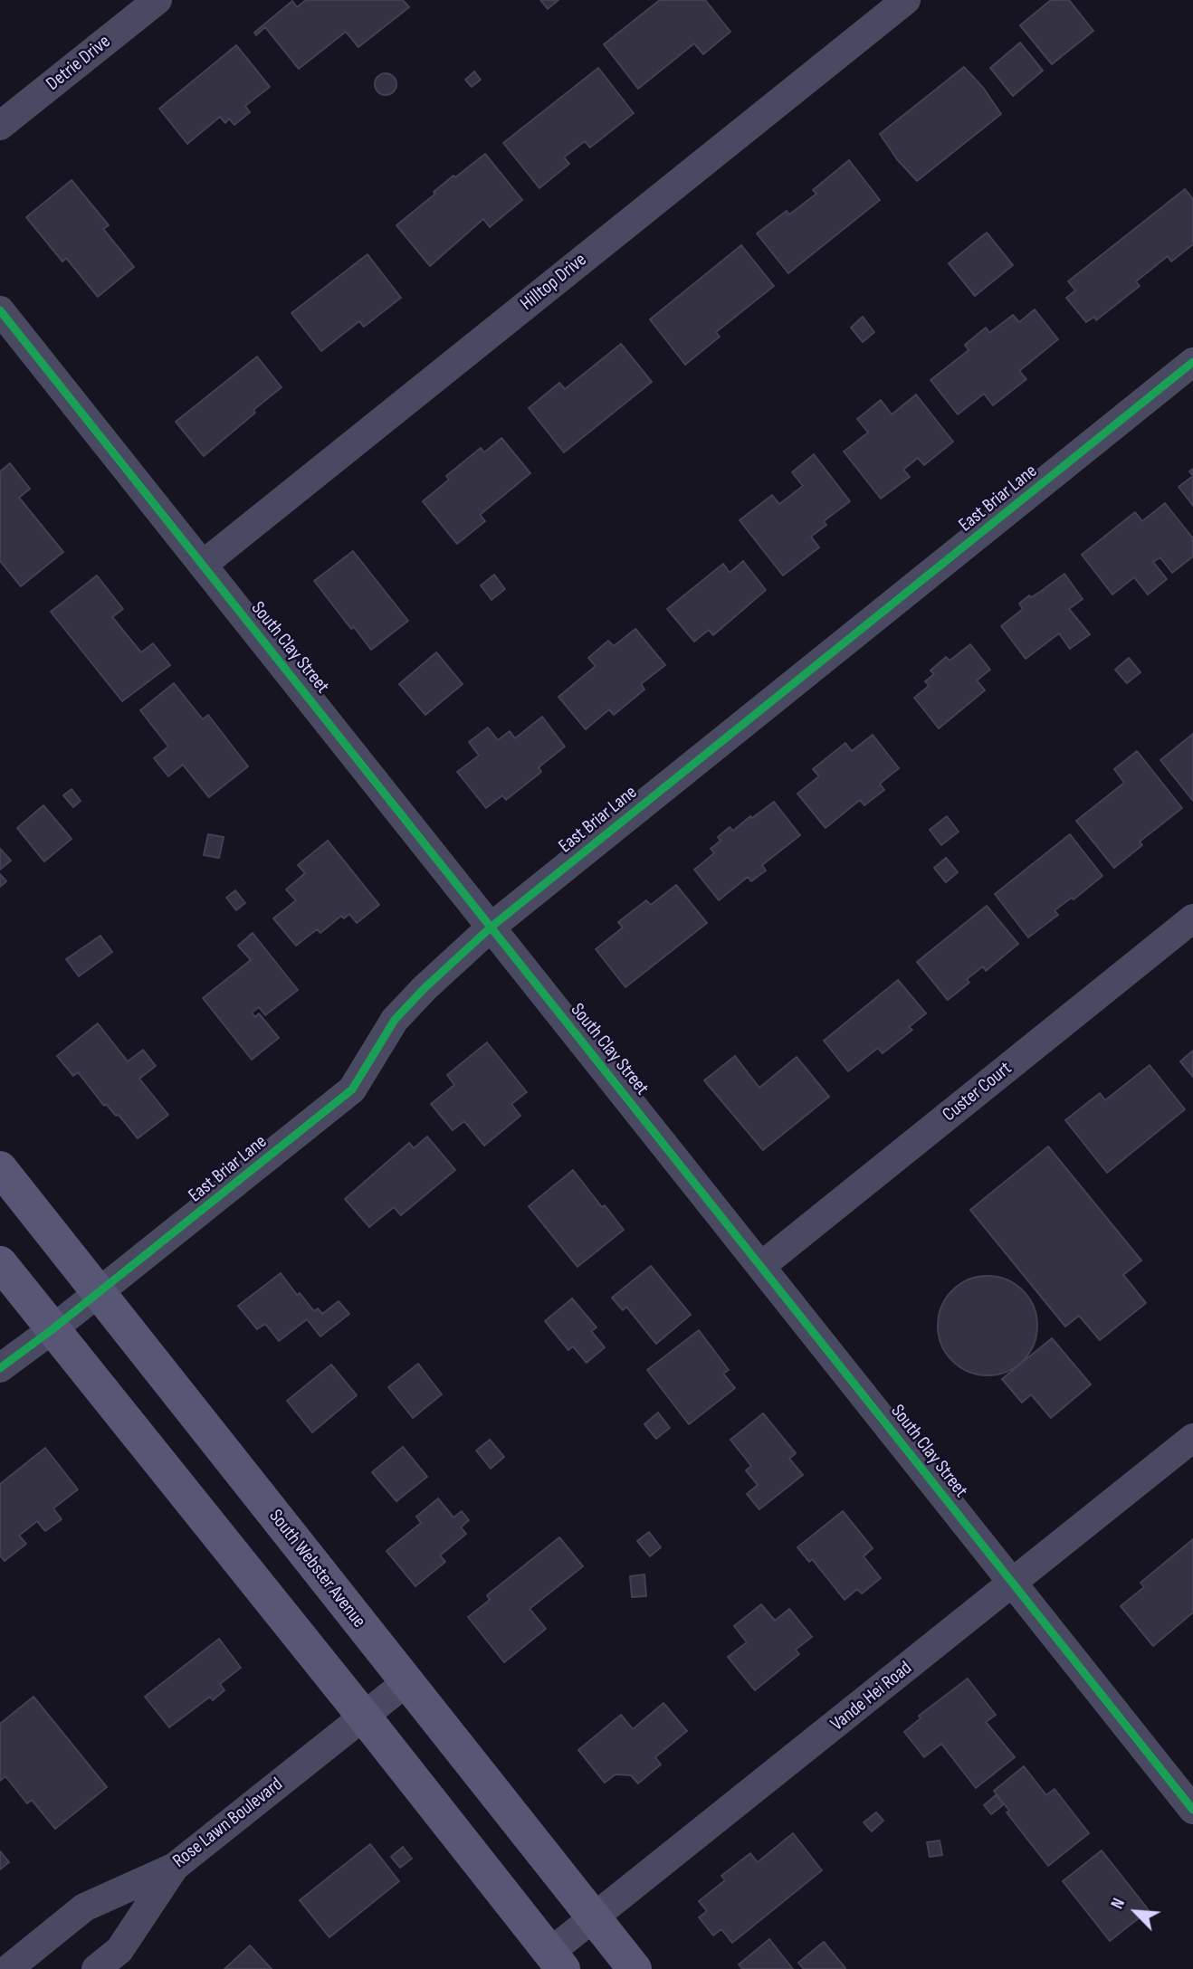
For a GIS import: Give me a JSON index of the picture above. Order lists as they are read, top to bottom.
{
  "streets": {
    "main road": ["South Webster Avenue"],
    "street": [
      "Detrie Drive",
      "Hilltop Drive",
      "East Briar Lane",
      "South Clay Street",
      "Custer Court",
      "Vande Hei Road",
      "Rose Lawn Boulevard"
    ]
  },
  "crossings": [
    ["Hilltop Drive", "South Clay Street"],
    ["East Briar Lane", "South Clay Street"],
    ["East Briar Lane", "South Webster Avenue"],
    ["South Clay Street", "Custer Court"],
    ["South Clay Street", "Vande Hei Road"],
    ["South Webster Avenue", "Vande Hei Road"],
    ["South Webster Avenue", "Rose Lawn Boulevard"]
  ],
  "north": "top left"
}
